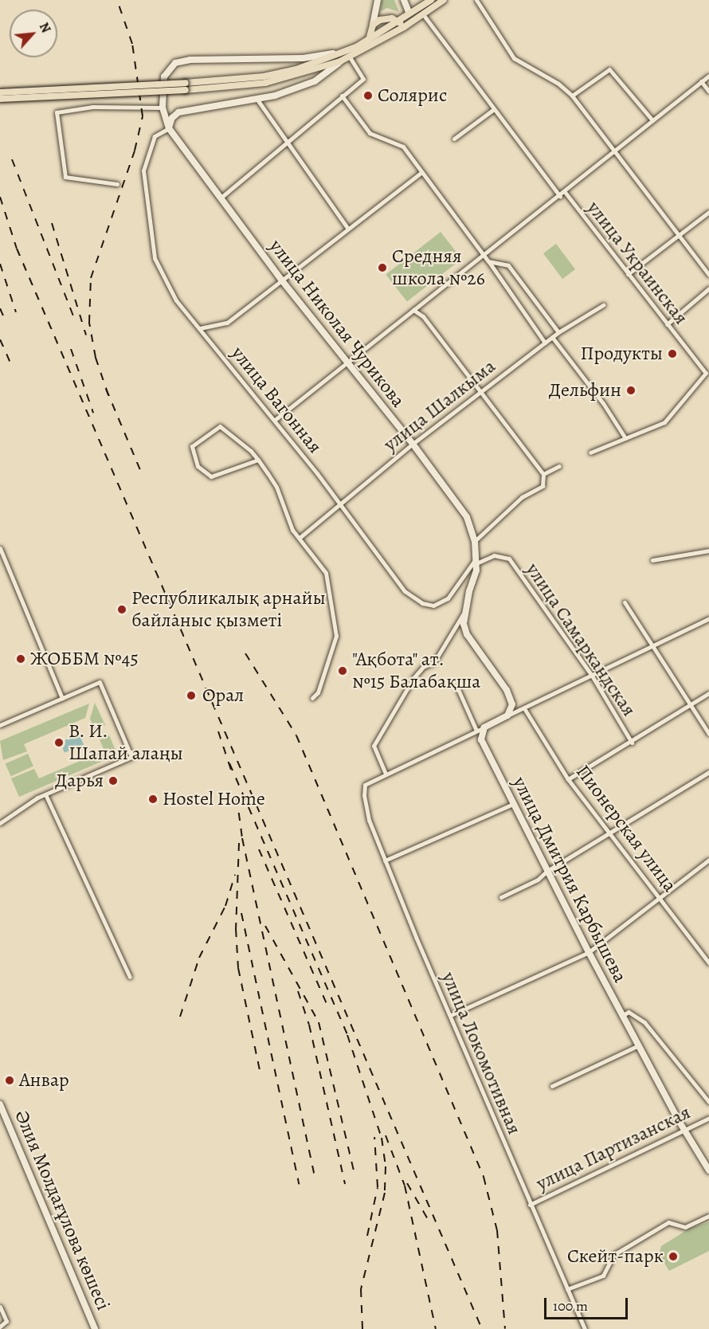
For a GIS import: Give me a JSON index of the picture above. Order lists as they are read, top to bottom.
{
  "streets": {
    "street": [
      "улица Украинская",
      "улица Николая Чурикова",
      "улица Вагонная",
      "улица Шалкыма",
      "улица Самаркандская",
      "Пионерская улица",
      "улица Дмитрия Карбышева",
      "улица Локомотивная",
      "улица Партизанская",
      "Әлия Молдағұлова көшесі"
    ]
  },
  "crossings": [
    ["улица Николая Чурикова", "улица Вагонная"],
    ["улица Николая Чурикова", "улица Шалкыма"],
    ["улица Николая Чурикова", "улица Самаркандская"],
    ["улица Вагонная", "улица Шалкыма"],
    ["улица Вагонная", "улица Самаркандская"],
    ["улица Дмитрия Карбышева", "улица Партизанская"],
    ["улица Локомотивная", "улица Партизанская"]
  ],
  "places": [
    "Солярис",
    "Средняя школа №26",
    "Продукты",
    "Дельфин",
    "Республикалық арнайы байланыс қызметі",
    "ЖОББМ №45",
    "\"Ақбота\" ат. №15 Балабақша",
    "Орал",
    "В. И. Шапай алаңы",
    "Дарья",
    "Hostel Home",
    "Анвар",
    "Скейт-парк"
  ],
  "scale_bar": "100 m",
  "north": "top right"
}
